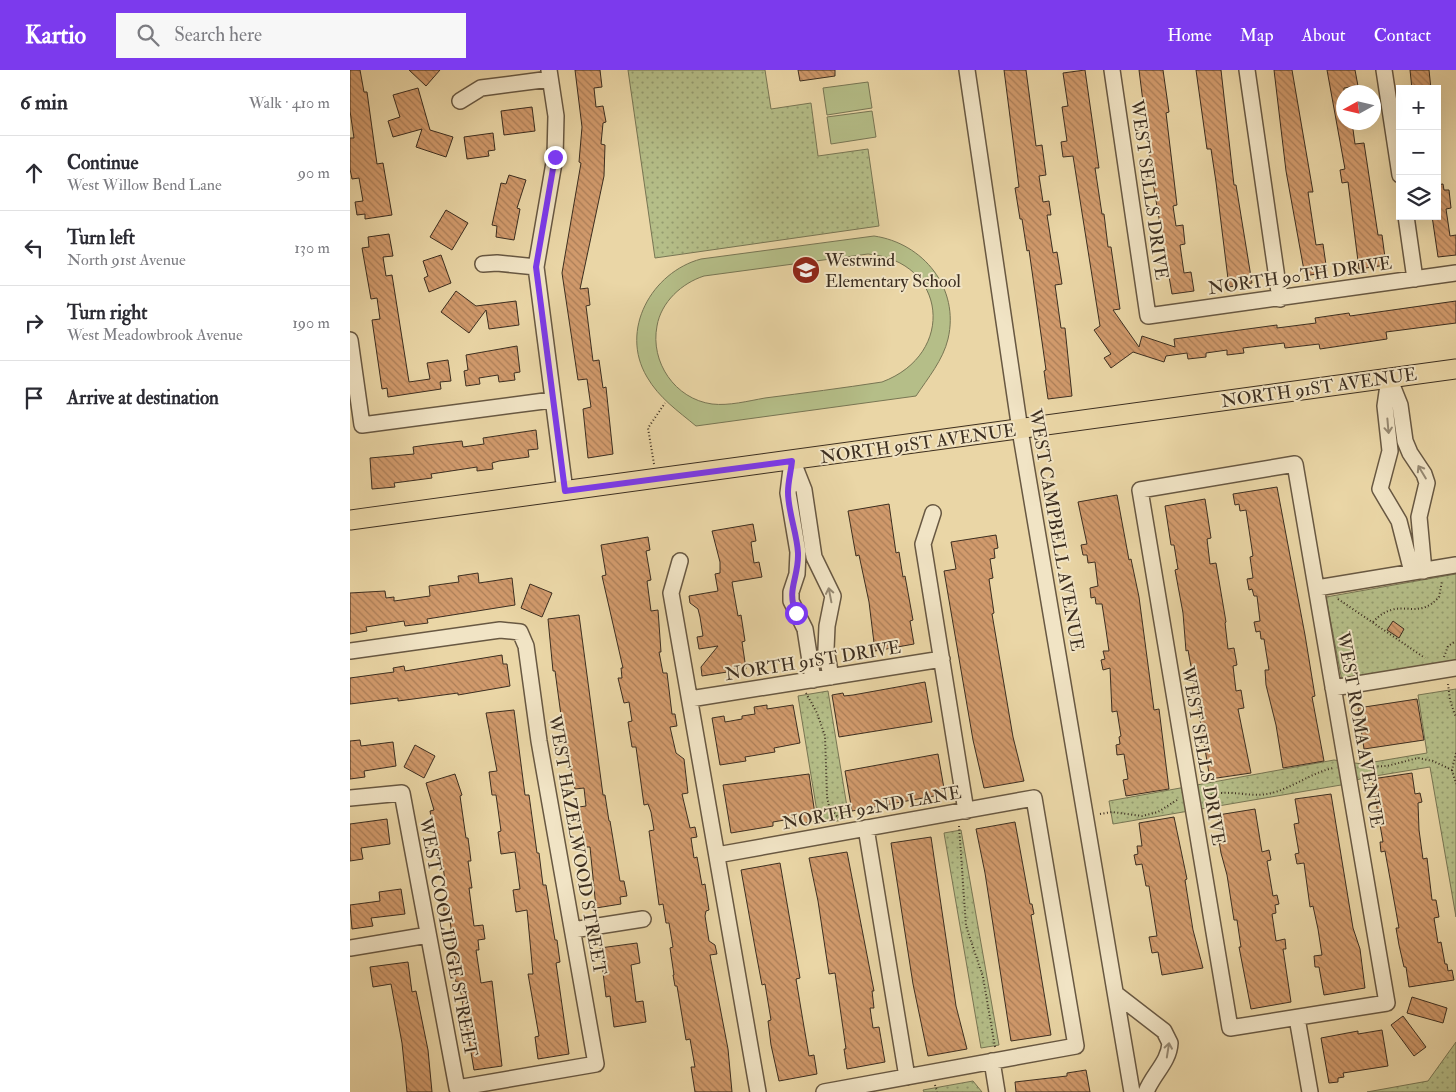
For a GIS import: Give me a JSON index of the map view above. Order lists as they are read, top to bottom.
{
  "streets": {
    "main road": ["NORTH 91ST AVENUE"],
    "street": [
      "WEST SELLS DRIVE",
      "NORTH 90TH DRIVE",
      "WEST CAMPBELL AVENUE",
      "NORTH 91ST DRIVE",
      "WEST ROMA AVENUE",
      "NORTH 92ND LANE",
      "WEST HAZELWOOD STREET",
      "WEST COOLIDGE STREET"
    ]
  },
  "crossings": [
    ["WEST SELLS DRIVE", "NORTH 90TH DRIVE"],
    ["WEST SELLS DRIVE", "WEST ROMA AVENUE"],
    ["NORTH 91ST AVENUE", "WEST CAMPBELL AVENUE"],
    ["WEST HAZELWOOD STREET", "WEST COOLIDGE STREET"]
  ],
  "places": {
    "school or university": ["Westwind Elementary School"]
  },
  "north": "left",
  "page": {
    "header": "Kartio",
    "search": "Search here",
    "nav": [
      "Home",
      "Map",
      "About",
      "Contact"
    ],
    "heading": ["6 min", "Walk · 410 m"],
    "map_buttons": ["+", "−"],
    "list": [
      ["Continue", "West Willow Bend Lane", "90 m"],
      ["Turn left", "North 91st Avenue", "130 m"],
      ["Turn right", "West Meadowbrook Avenue", "190 m"],
      "Arrive at destination"
    ]
  }
}
